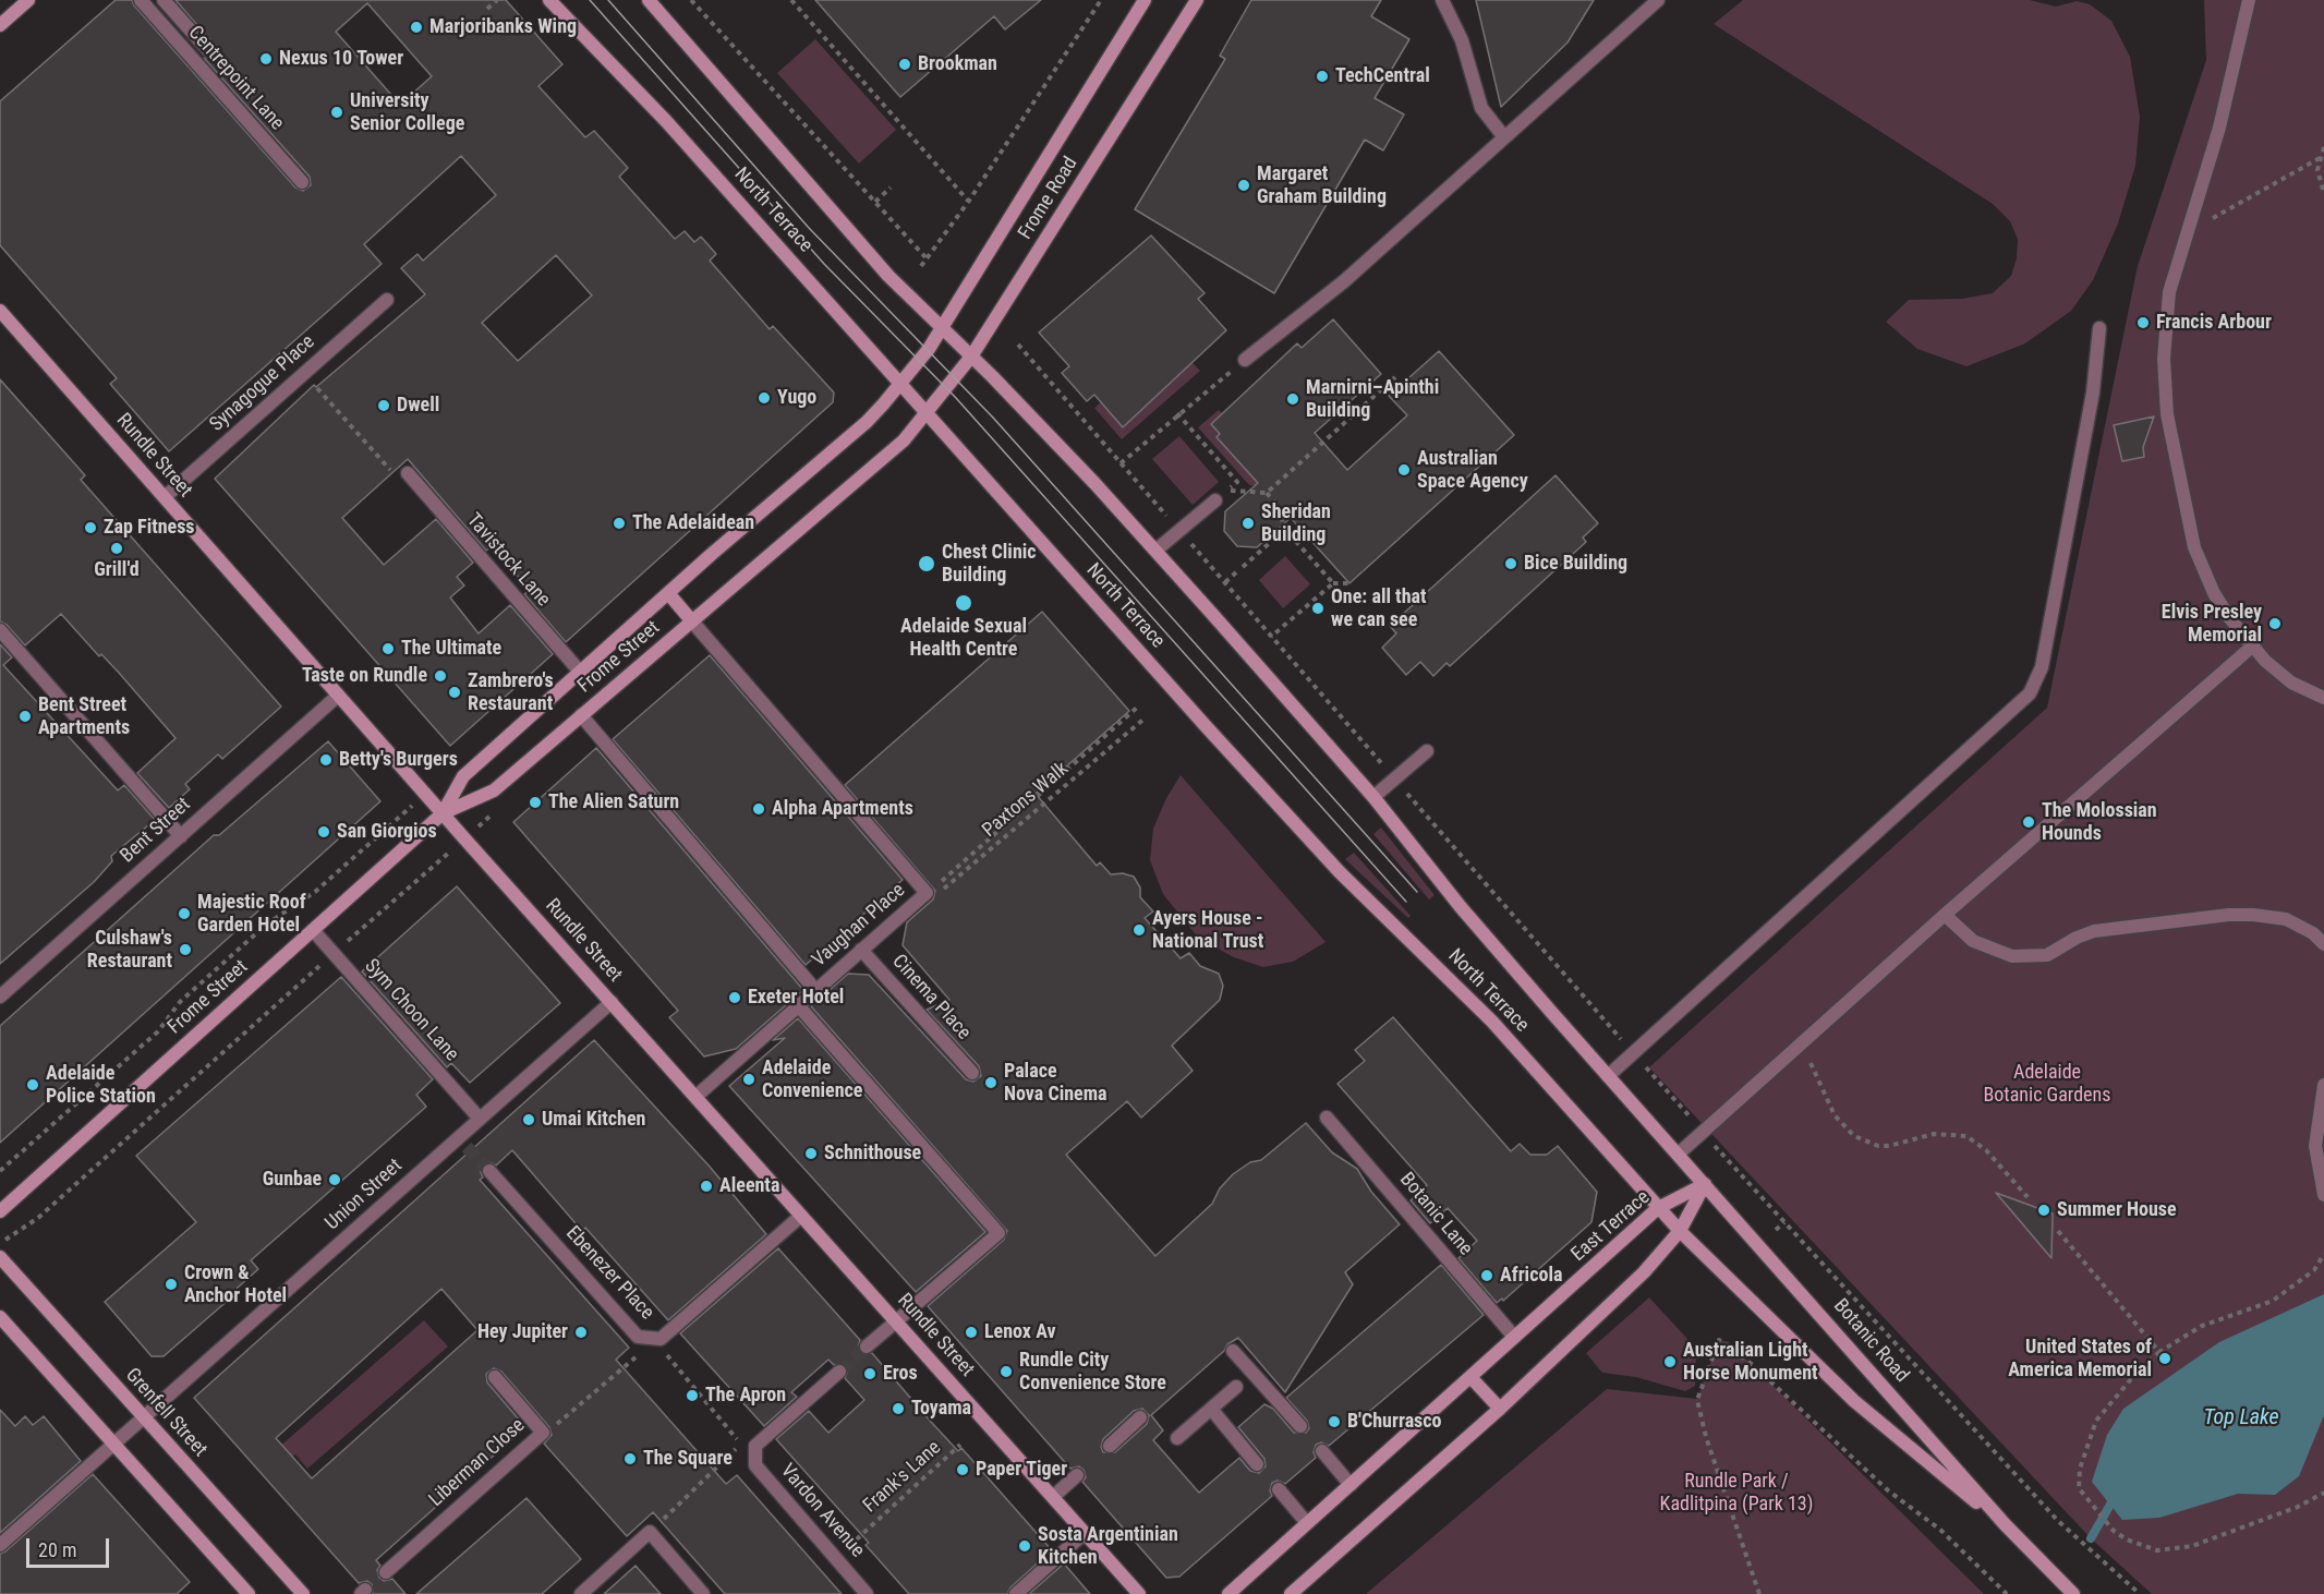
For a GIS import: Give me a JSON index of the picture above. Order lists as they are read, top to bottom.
{
  "streets": {
    "main road": [
      "Frome Road",
      "North Terrace",
      "Rundle Street",
      "Frome Street",
      "East Terrace",
      "Botanic Road",
      "Grenfell Street"
    ],
    "street": [
      "Centrepoint Lane",
      "Synagogue Place",
      "Tavistock Lane",
      "Bent Street",
      "Vaughan Place",
      "Cinema Place",
      "Sym Choon Lane",
      "Union Street",
      "Botanic Lane",
      "Ebenezer Place",
      "Liberman Close",
      "Vardon Avenue"
    ],
    "path": ["Paxtons Walk", "Frank's Lane"]
  },
  "crossings": [
    ["Frome Road", "North Terrace"],
    ["Frome Road", "Frome Street"],
    ["North Terrace", "Frome Street"],
    ["North Terrace", "East Terrace"],
    ["North Terrace", "Botanic Road"],
    ["Synagogue Place", "Rundle Street"],
    ["Rundle Street", "Frome Street"],
    ["Rundle Street", "Bent Street"],
    ["Rundle Street", "Vaughan Place"],
    ["Rundle Street", "Union Street"],
    ["Rundle Street", "Ebenezer Place"],
    ["Tavistock Lane", "Frome Street"],
    ["Frome Street", "Vaughan Place"],
    ["Frome Street", "Sym Choon Lane"],
    ["Vaughan Place", "Cinema Place"],
    ["Sym Choon Lane", "Union Street"],
    ["Union Street", "Grenfell Street"],
    ["Botanic Lane", "East Terrace"],
    ["East Terrace", "Botanic Road"],
    ["Frank's Lane", "Vardon Avenue"]
  ],
  "water": ["Top Lake"],
  "parks": ["Adelaide Botanic Gardens", "Rundle Park / Kadlitpina (Park 13)"],
  "places": [
    "Marjoribanks Wing",
    "Nexus 10 Tower",
    "Brookman",
    "TechCentral",
    "University Senior College",
    "Margaret Graham Building",
    "Francis Arbour",
    "Yugo",
    "Marnirni–Apinthi Building",
    "Dwell",
    "Australian Space Agency",
    "The Adelaidean",
    "Sheridan Building",
    "Zap Fitness",
    "Grill'd",
    "Chest Clinic Building",
    "Bice Building",
    "Adelaide Sexual Health Centre",
    "One: all that we can see",
    "Elvis Presley Memorial",
    "The Ultimate",
    "Taste on Rundle",
    "Zambrero's Restaurant",
    "Bent Street Apartments",
    "Betty's Burgers",
    "The Alien Saturn",
    "Alpha Apartments",
    "The Molossian Hounds",
    "San Giorgios",
    "Majestic Roof Garden Hotel",
    "Ayers House - National Trust",
    "Culshaw's Restaurant",
    "Exeter Hotel",
    "Adelaide Convenience",
    "Palace Nova Cinema",
    "Adelaide Police Station",
    "Umai Kitchen",
    "Schnithouse",
    "Gunbae",
    "Aleenta",
    "Summer House",
    "Africola",
    "Crown & Anchor Hotel",
    "Hey Jupiter",
    "Lenox Av",
    "United States of America Memorial",
    "Australian Light Horse Monument",
    "Rundle City Convenience Store",
    "Eros",
    "The Apron",
    "Toyama",
    "B'Churrasco",
    "The Square",
    "Paper Tiger",
    "Sosta Argentinian Kitchen"
  ],
  "scale_bar": "20 m"
}
